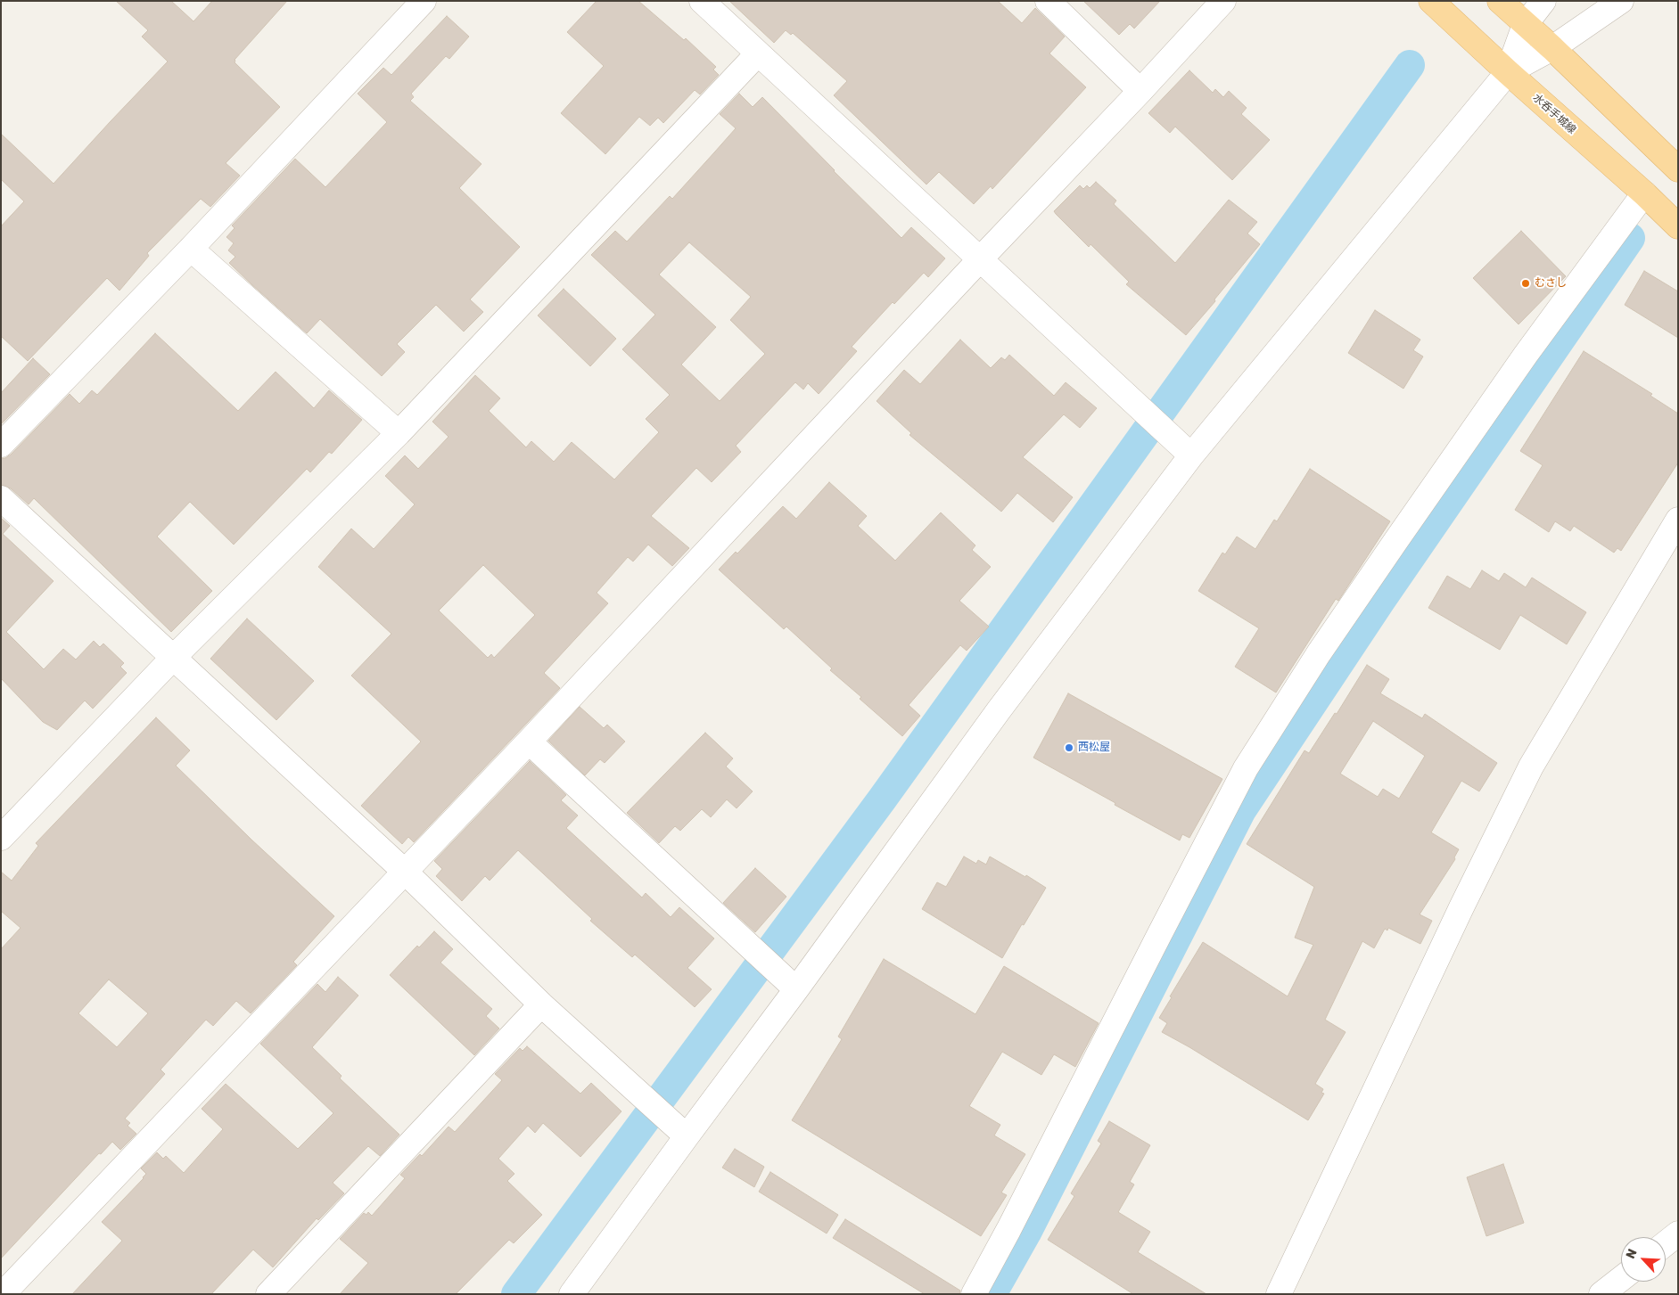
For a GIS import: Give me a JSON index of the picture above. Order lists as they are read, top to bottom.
{
  "streets": {
    "main road": ["水呑手城線"]
  },
  "places": ["むさし", "西松屋"],
  "north": "top left"
}
